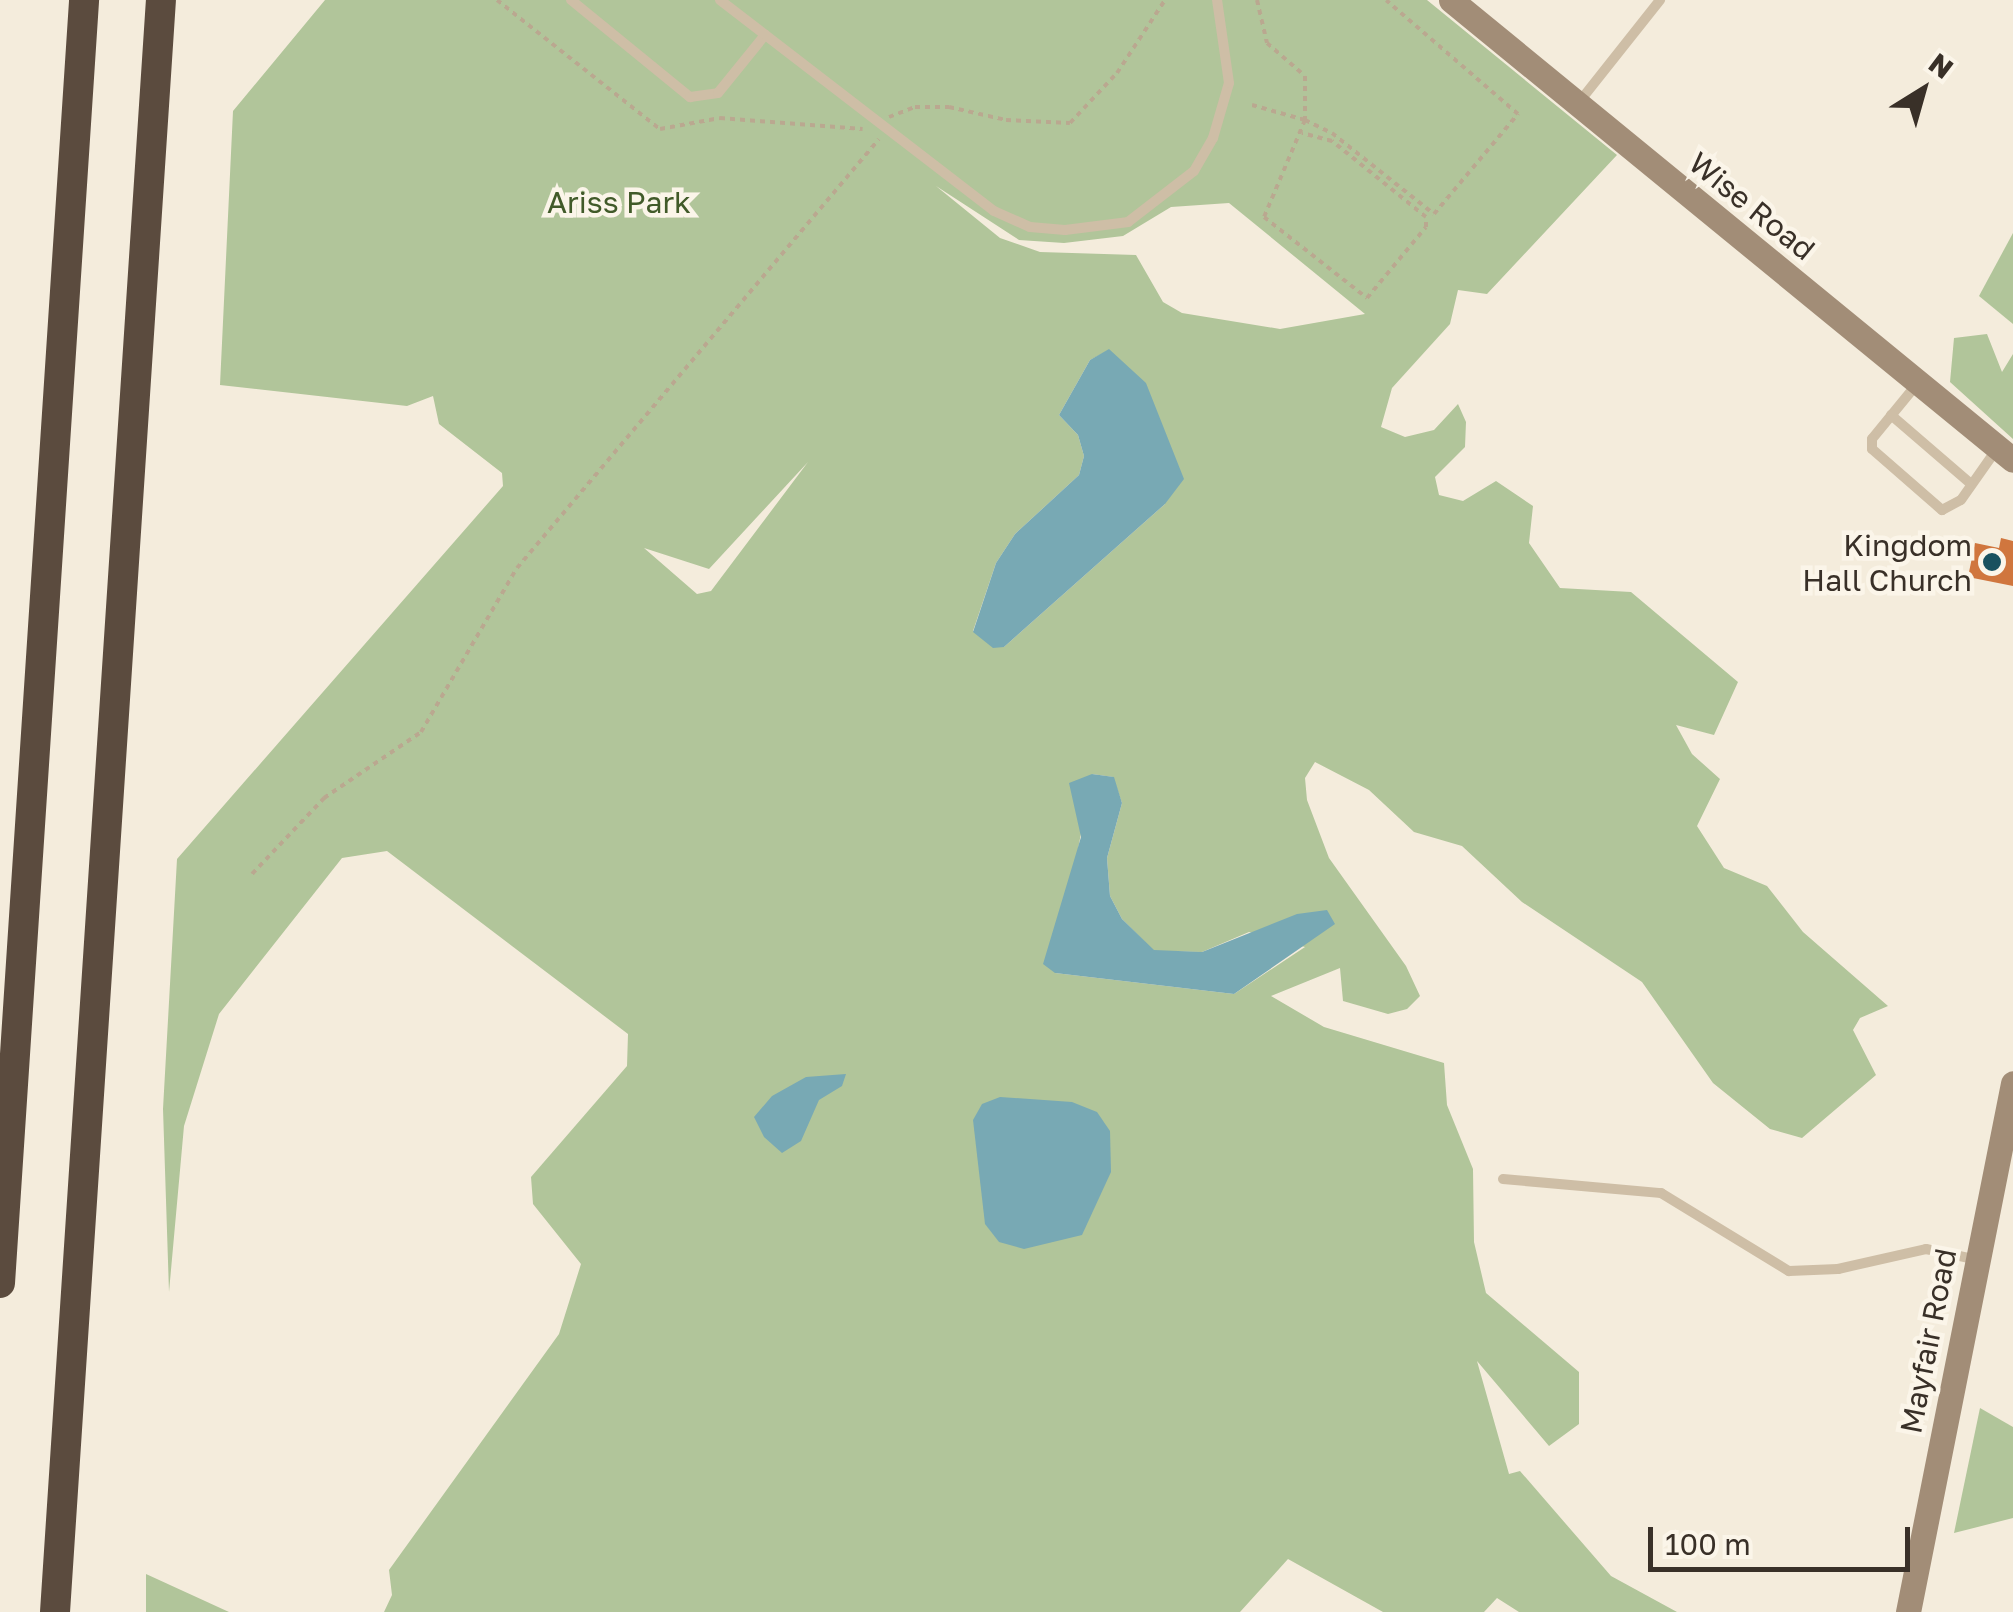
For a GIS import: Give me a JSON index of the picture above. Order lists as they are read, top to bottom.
{
  "streets": {
    "street": ["Wise Road", "Mayfair Road"]
  },
  "parks": ["Ariss Park"],
  "places": ["Kingdom Hall Church"],
  "scale_bar": "100 m",
  "north": "top right"
}
